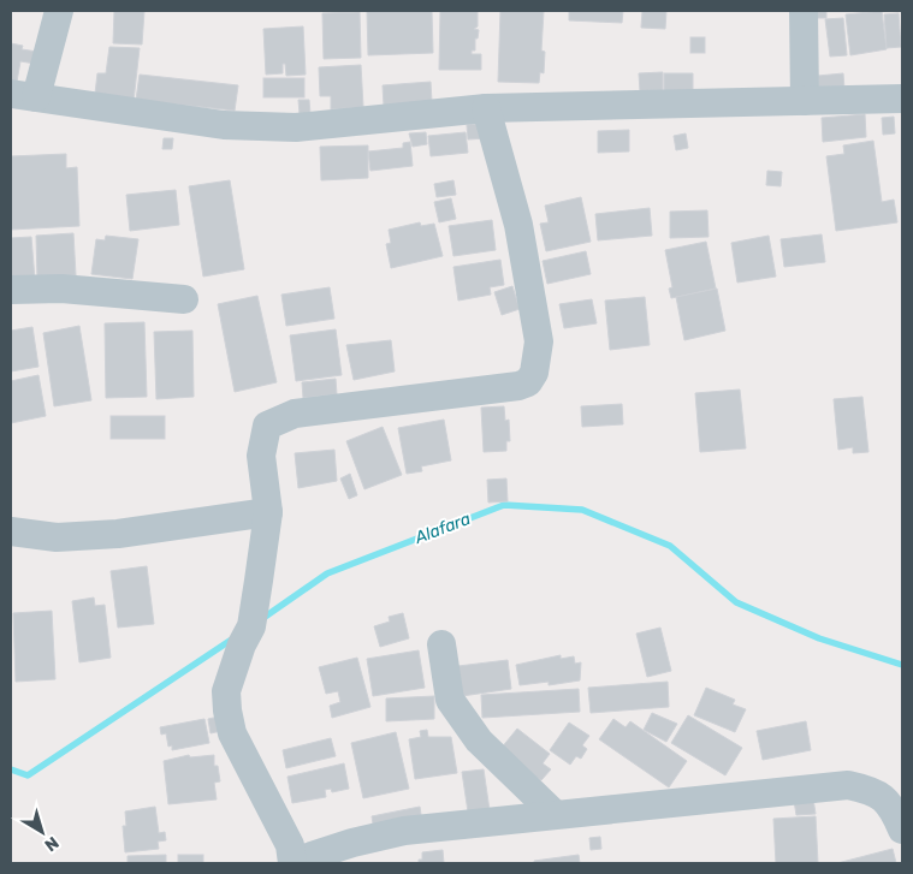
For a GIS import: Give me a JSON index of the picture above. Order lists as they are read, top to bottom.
{
  "water": ["Alafara"],
  "north": "bottom right"
}
